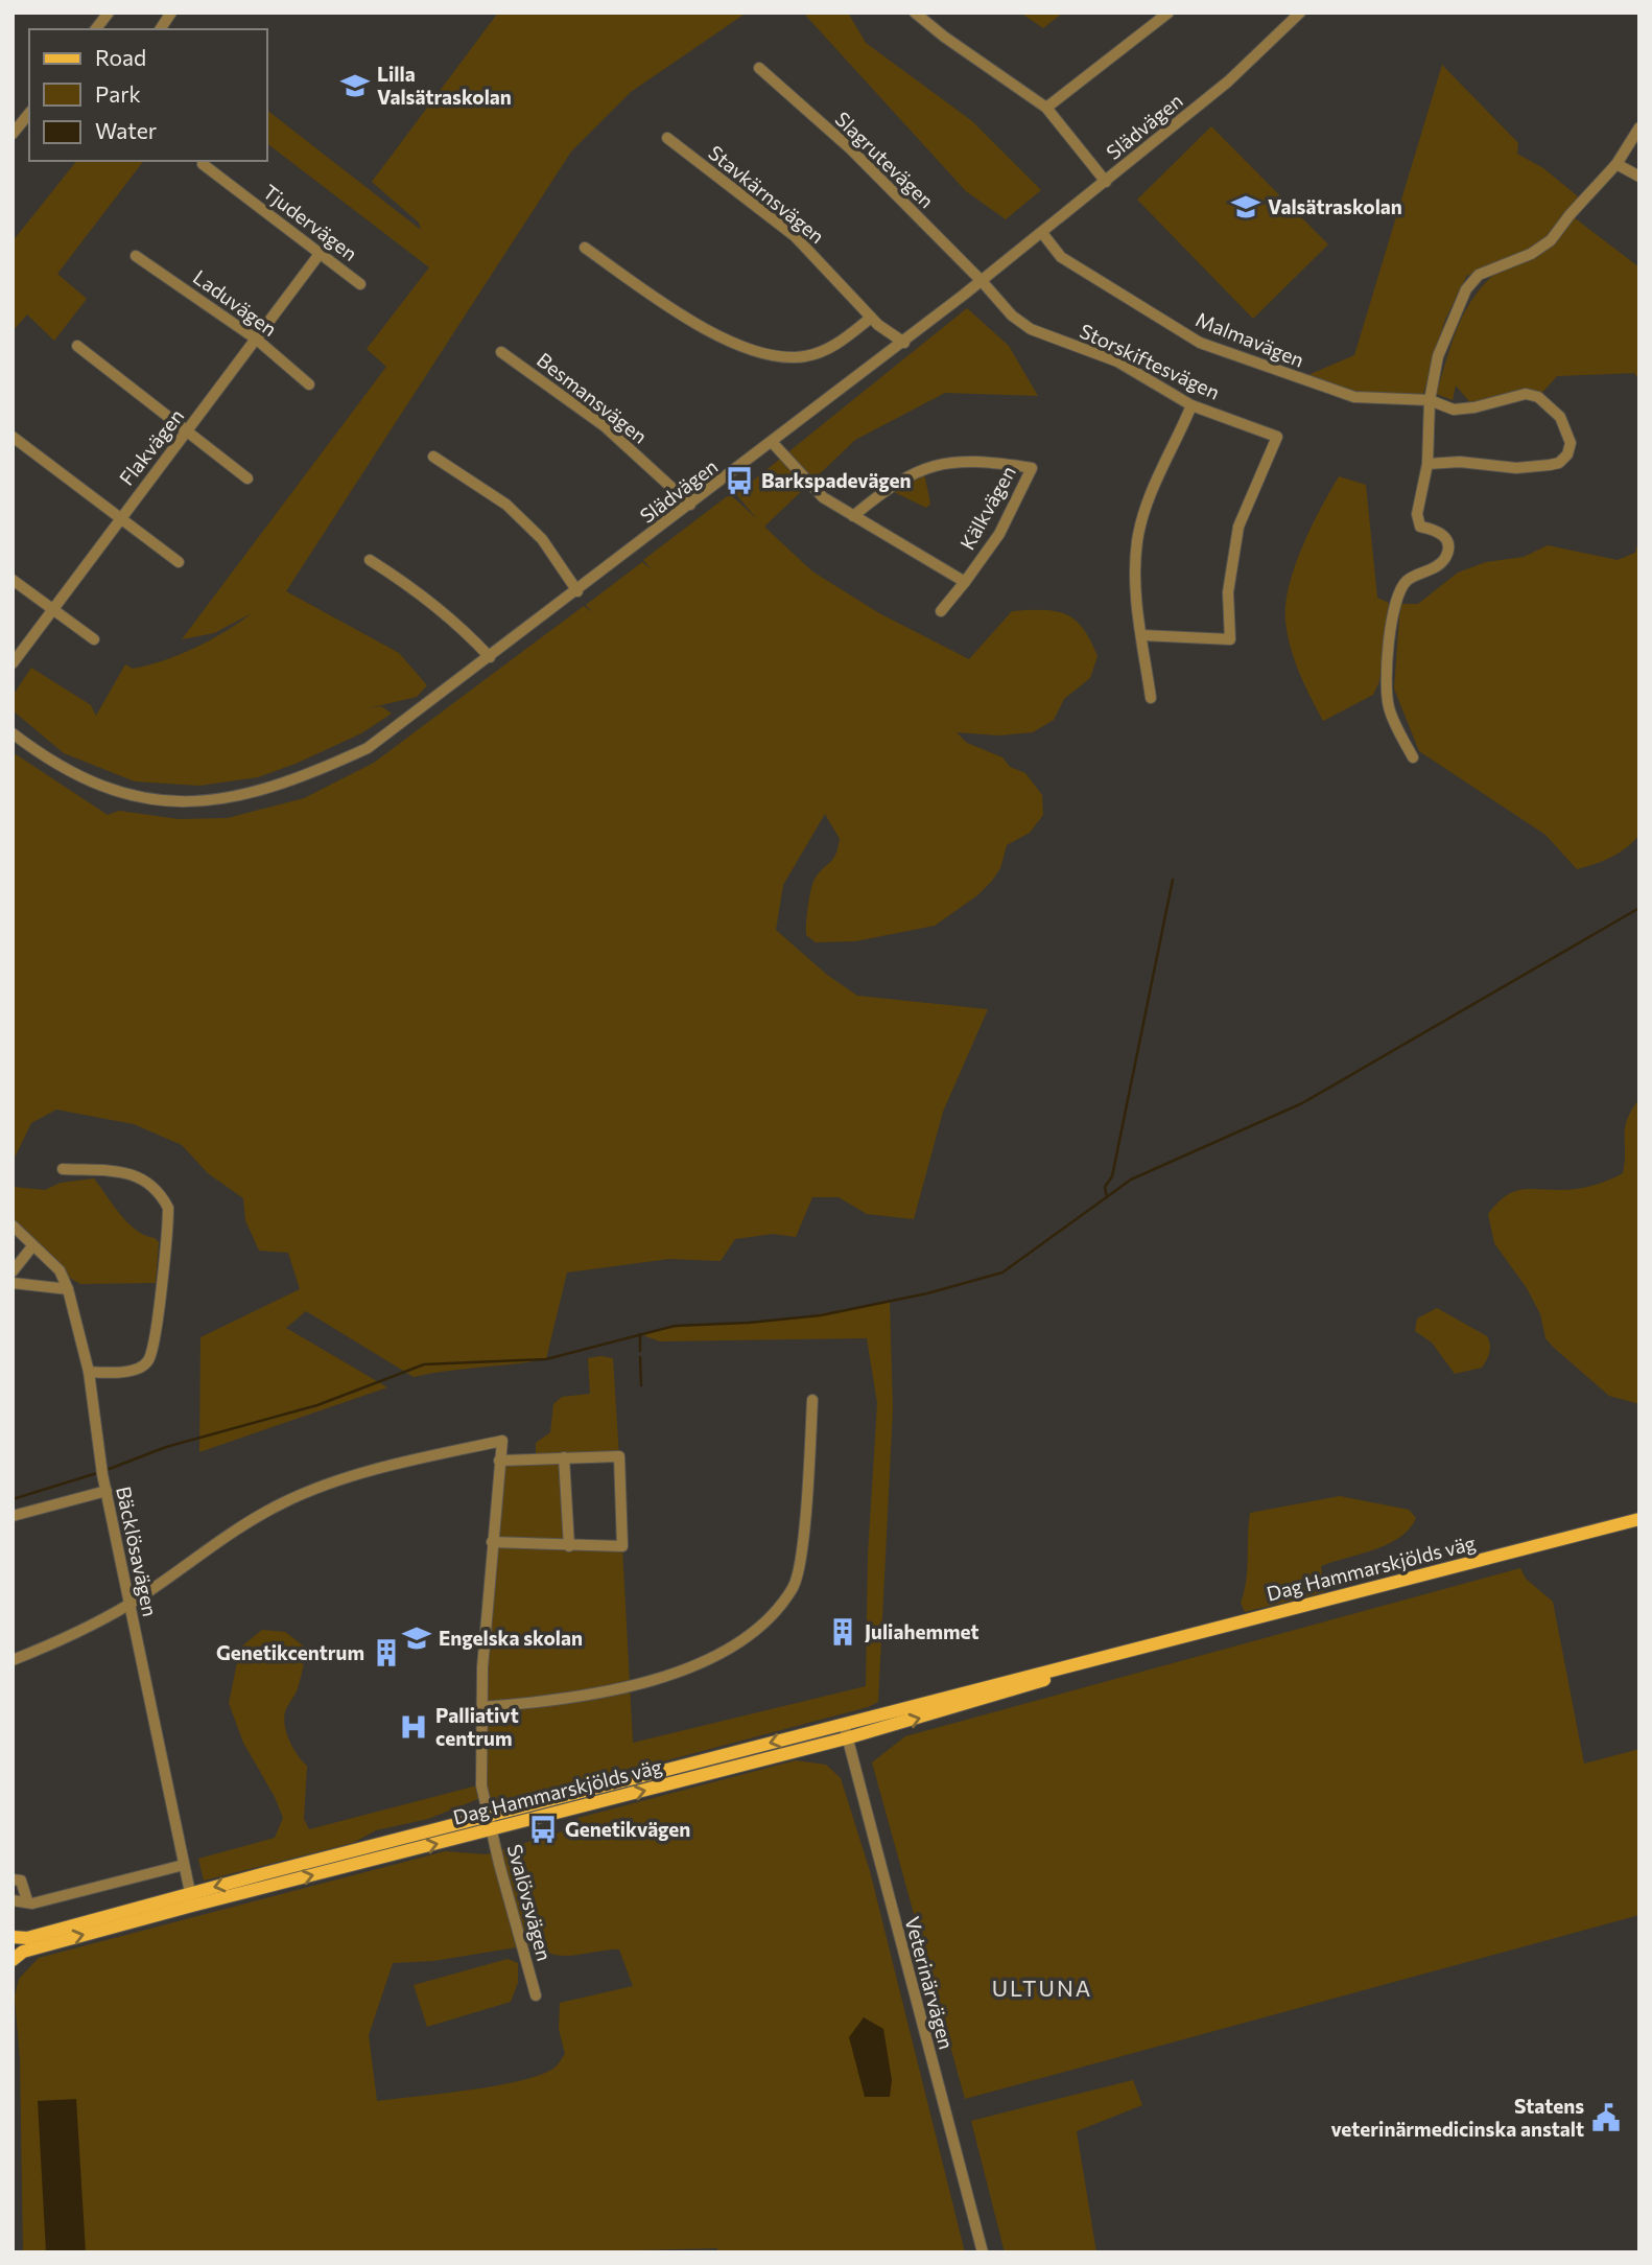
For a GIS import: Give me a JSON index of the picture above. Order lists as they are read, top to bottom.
{
  "streets": {
    "main road": ["Dag Hammarskjölds väg"],
    "street": [
      "Slädvägen",
      "Slagrutevägen",
      "Stavkärnsvägen",
      "Tjudervägen",
      "Laduvägen",
      "Malmavägen",
      "Storskiftesvägen",
      "Besmansvägen",
      "Flakvägen",
      "Kälkvägen",
      "Bäcklösavägen",
      "Svalövsvägen",
      "Veterinärvägen"
    ]
  },
  "crossings": [
    ["Slädvägen", "Slagrutevägen"],
    ["Slädvägen", "Stavkärnsvägen"],
    ["Slädvägen", "Malmavägen"],
    ["Slädvägen", "Storskiftesvägen"],
    ["Slädvägen", "Besmansvägen"],
    ["Slädvägen", "Kälkvägen"],
    ["Slagrutevägen", "Storskiftesvägen"],
    ["Tjudervägen", "Flakvägen"],
    ["Laduvägen", "Flakvägen"],
    ["Bäcklösavägen", "Dag Hammarskjölds väg"],
    ["Dag Hammarskjölds väg", "Svalövsvägen"],
    ["Dag Hammarskjölds väg", "Veterinärvägen"]
  ],
  "districts": ["ULTUNA"],
  "places": {
    "school or university": ["Lilla Valsätraskolan", "Valsätraskolan", "Engelska skolan"],
    "bus stop": ["Barkspadevägen", "Genetikvägen"],
    "building": ["Juliahemmet", "Genetikcentrum"],
    "hospital": ["Palliativt centrum"],
    "public building": ["Statens veterinärmedicinska anstalt"]
  },
  "legend": ["Road", "Park", "Water"]
}
